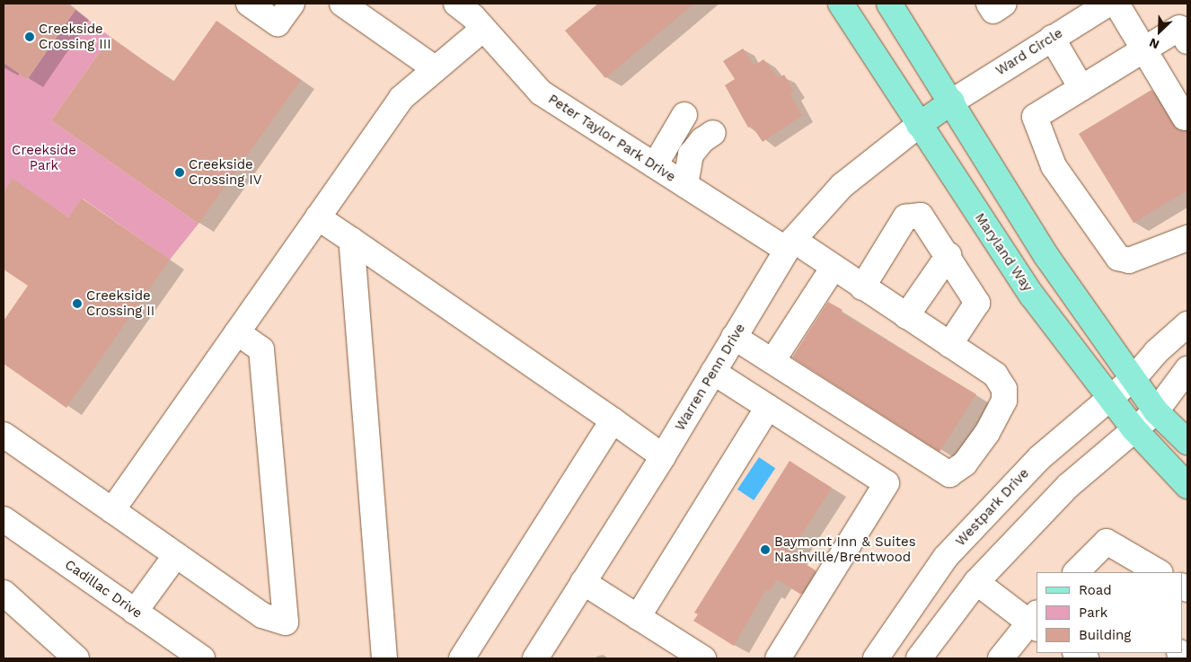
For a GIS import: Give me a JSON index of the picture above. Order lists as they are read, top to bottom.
{
  "streets": {
    "main road": ["Maryland Way"],
    "street": [
      "Ward Circle",
      "Peter Taylor Park Drive",
      "Warren Penn Drive",
      "Westpark Drive",
      "Cadillac Drive"
    ]
  },
  "crossings": [
    ["Peter Taylor Park Drive", "Warren Penn Drive"],
    ["Maryland Way", "Warren Penn Drive"],
    ["Maryland Way", "Westpark Drive"]
  ],
  "parks": ["Creekside Park"],
  "places": [
    "Creekside Crossing III",
    "Creekside Crossing IV",
    "Creekside Crossing II",
    "Baymont Inn & Suites Nashville/Brentwood"
  ],
  "legend": ["Road", "Park", "Building"],
  "north": "bottom left"
}
